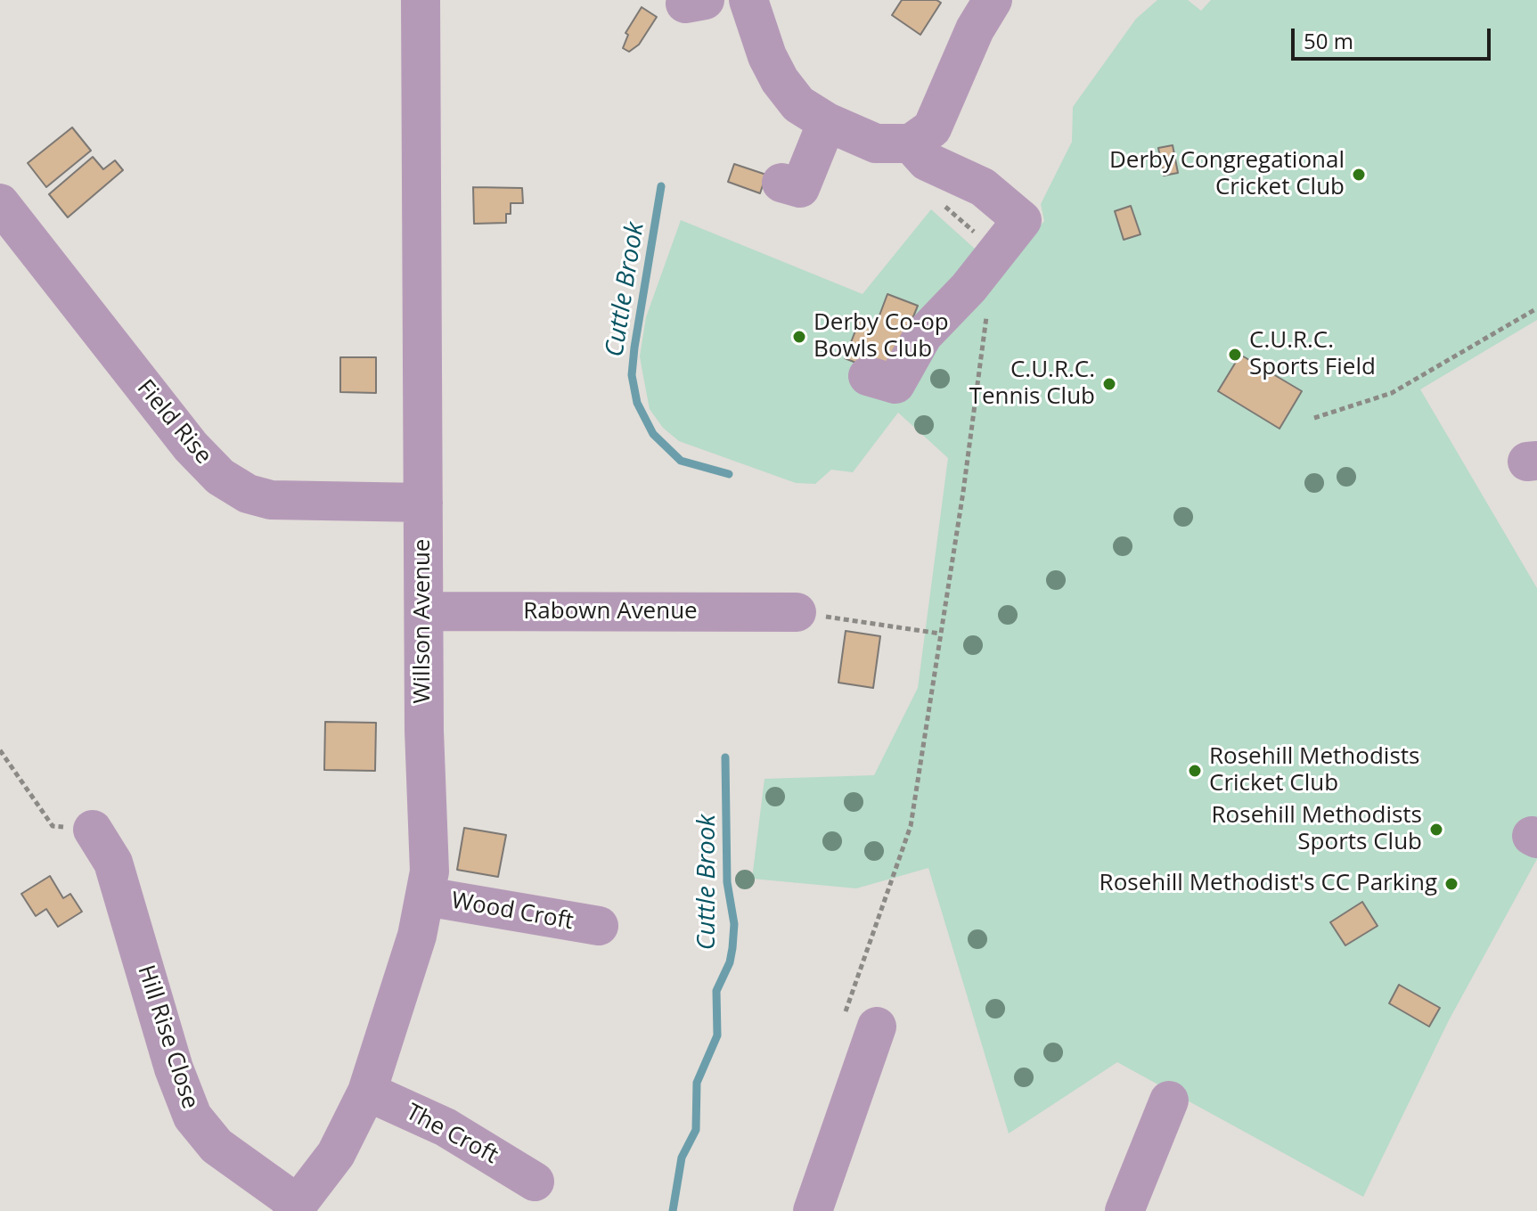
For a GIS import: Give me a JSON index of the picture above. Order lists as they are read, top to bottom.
{
  "streets": {
    "street": [
      "Field Rise",
      "Rabown Avenue",
      "Willson Avenue",
      "Wood Croft",
      "Hill Rise Close",
      "The Croft"
    ]
  },
  "crossings": [
    ["Field Rise", "Willson Avenue"],
    ["Rabown Avenue", "Willson Avenue"],
    ["Willson Avenue", "Wood Croft"],
    ["Willson Avenue", "Hill Rise Close"],
    ["Willson Avenue", "The Croft"]
  ],
  "water": ["Cuttle Brook"],
  "places": [
    "Derby Congregational Cricket Club",
    "Derby Co-op Bowls Club",
    "C.U.R.C. Sports Field",
    "C.U.R.C. Tennis Club",
    "Rosehill Methodists Cricket Club",
    "Rosehill Methodists Sports Club",
    "Rosehill Methodist's CC Parking"
  ],
  "scale_bar": "50 m"
}
